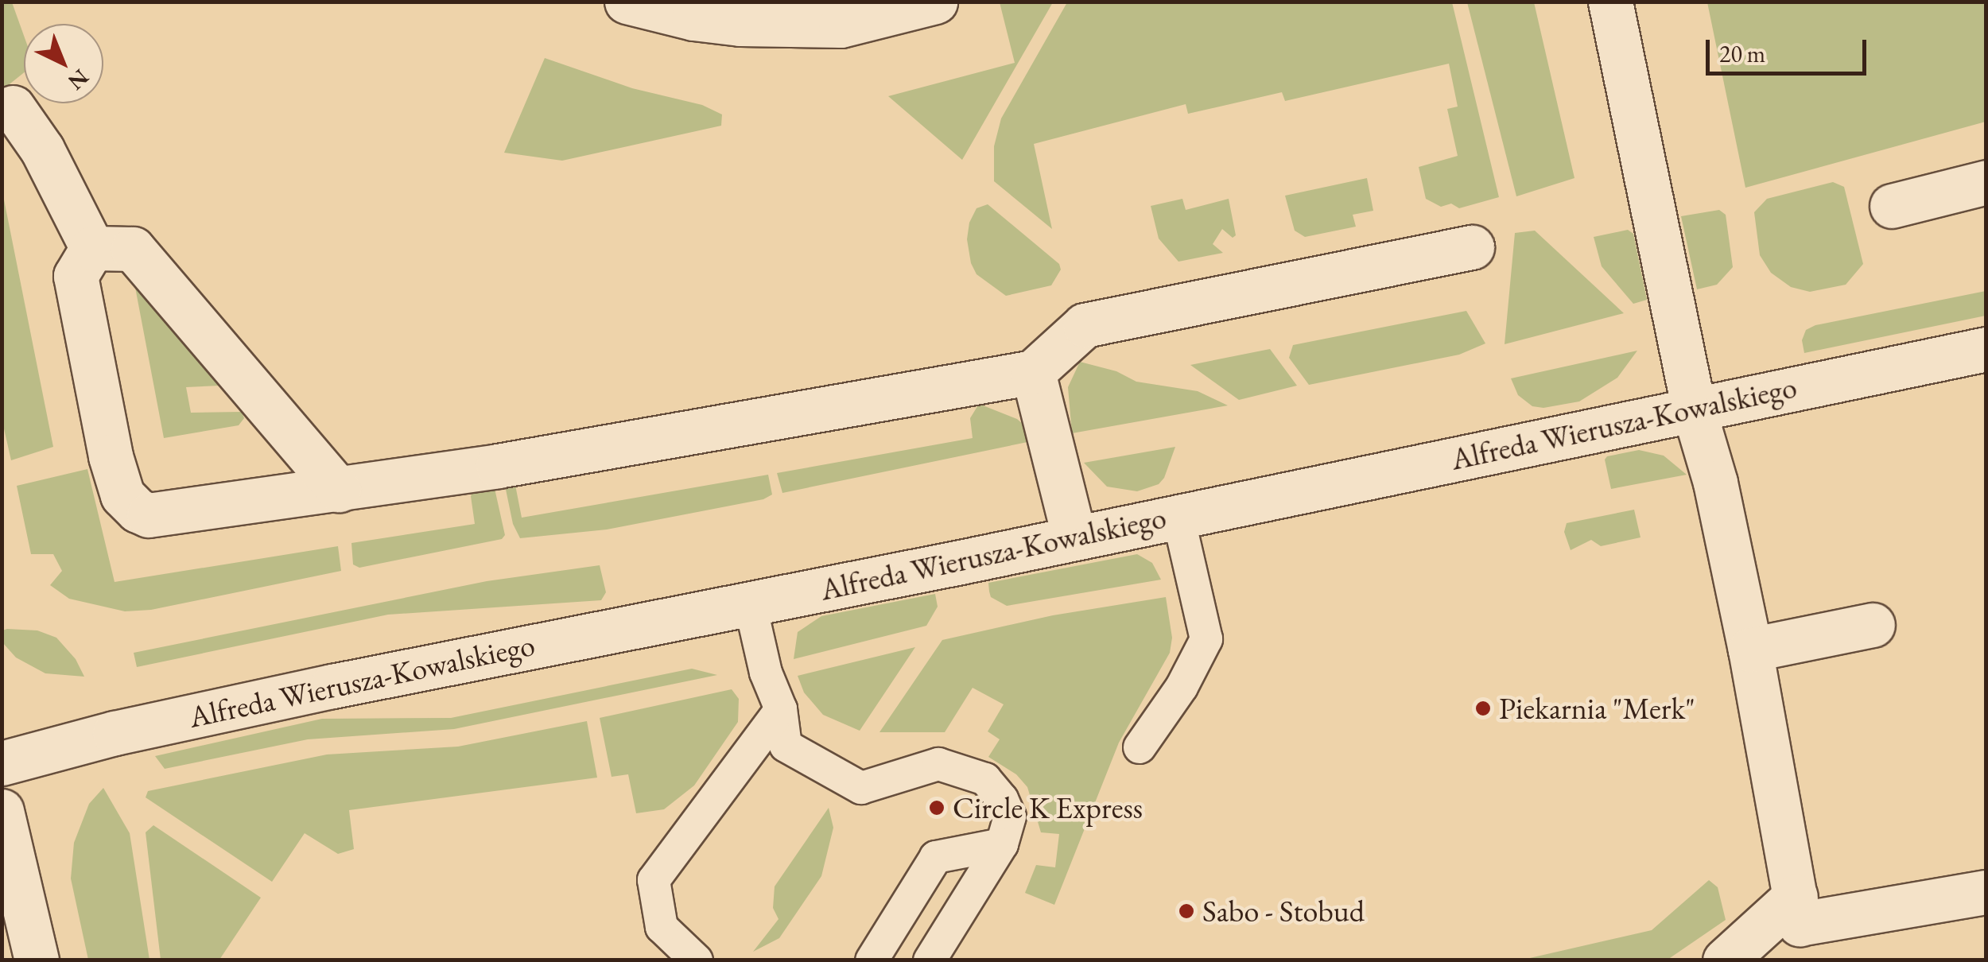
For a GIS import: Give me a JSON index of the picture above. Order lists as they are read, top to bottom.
{
  "streets": {
    "street": ["Alfreda Wierusza-Kowalskiego"]
  },
  "places": ["Piekarnia \"Merk\"", "Circle K Express", "Sabo - Stobud"],
  "scale_bar": "20 m",
  "north": "bottom right"
}
